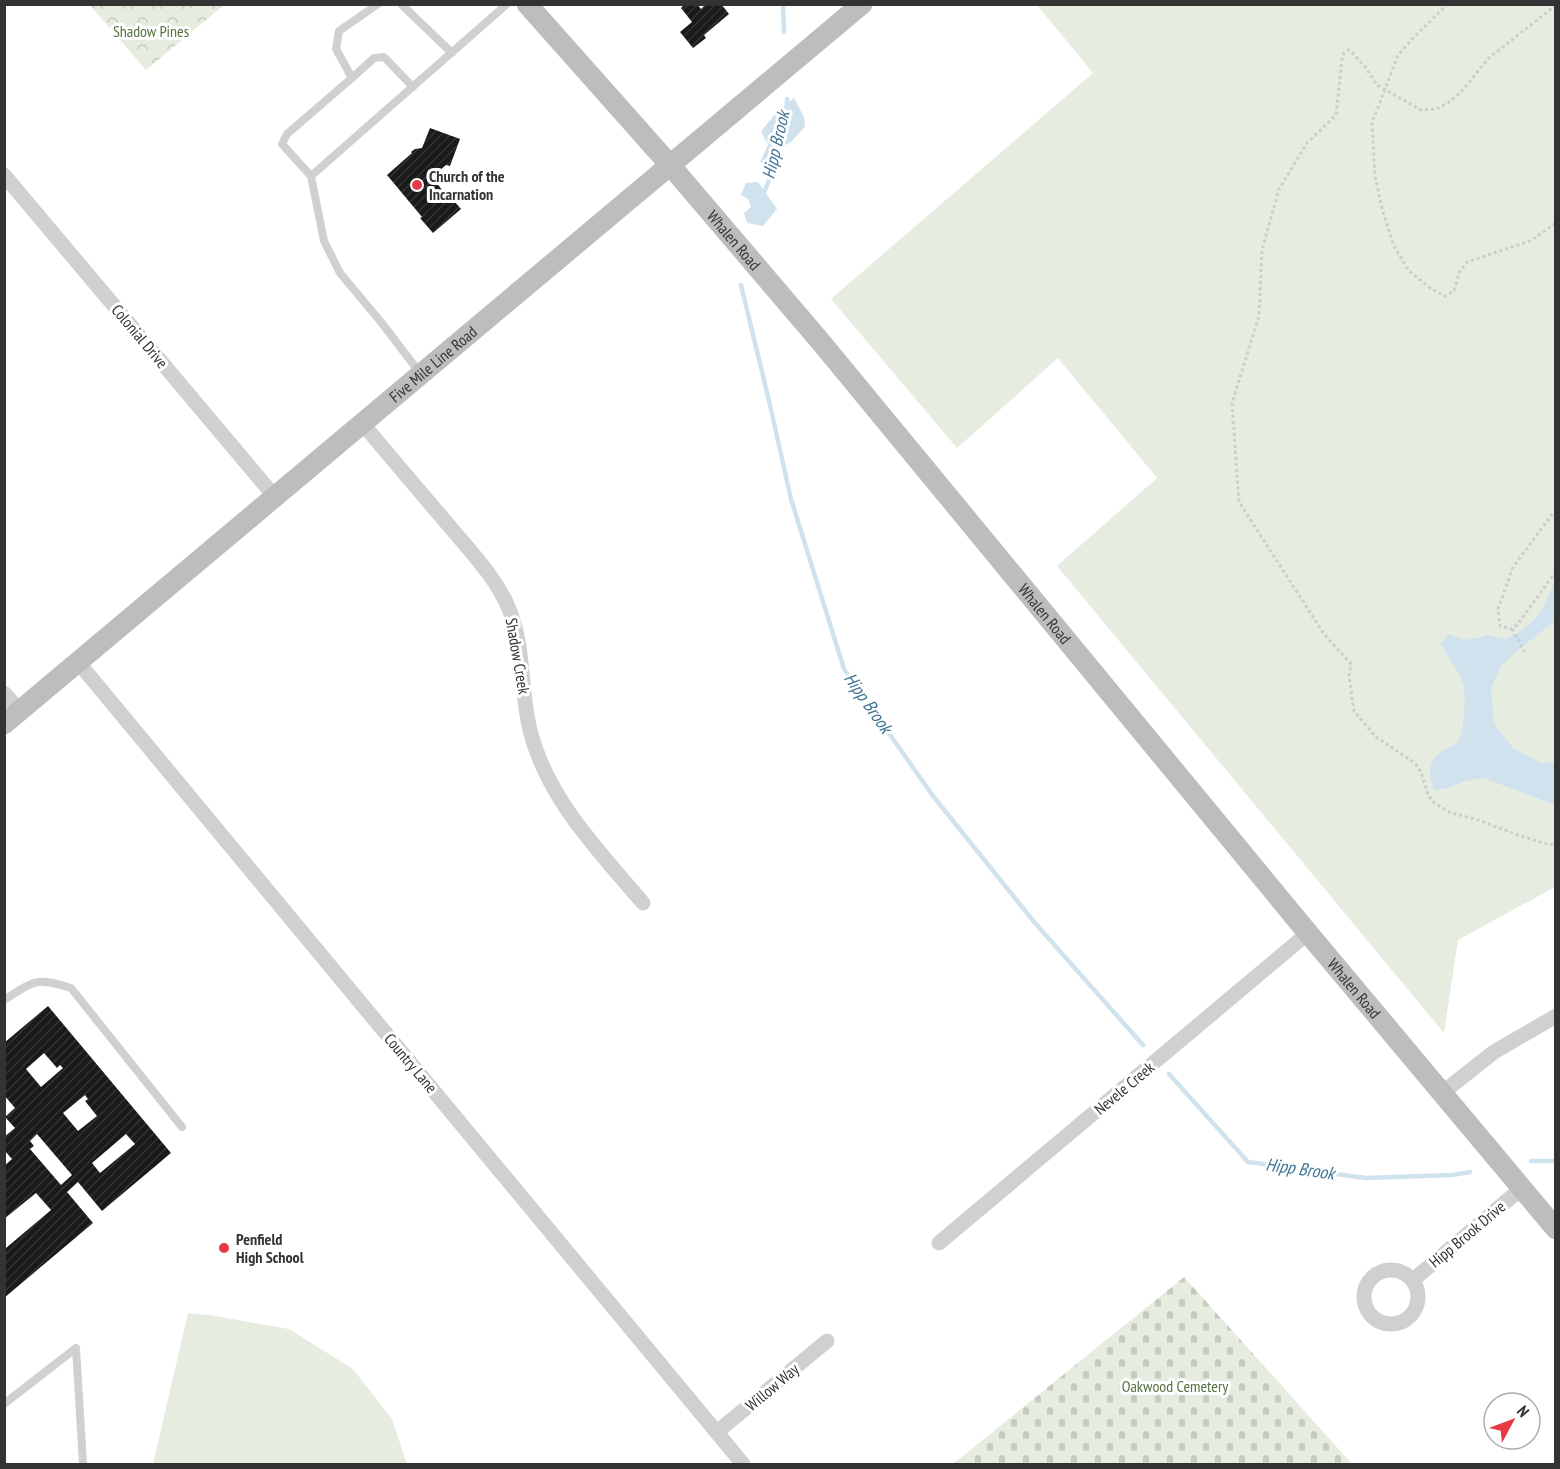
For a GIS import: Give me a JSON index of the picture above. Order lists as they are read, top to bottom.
{
  "streets": {
    "street": [
      "Whalen Road",
      "Colonial Drive",
      "Five Mile Line Road",
      "Shadow Creek",
      "Country Lane",
      "Nevele Creek",
      "Hipp Brook Drive",
      "Willow Way"
    ]
  },
  "crossings": [
    ["Whalen Road", "Five Mile Line Road"],
    ["Whalen Road", "Nevele Creek"],
    ["Whalen Road", "Hipp Brook Drive"],
    ["Colonial Drive", "Five Mile Line Road"],
    ["Five Mile Line Road", "Shadow Creek"],
    ["Five Mile Line Road", "Country Lane"],
    ["Country Lane", "Willow Way"]
  ],
  "water": ["Hipp Brook"],
  "parks": ["Shadow Pines", "Oakwood Cemetery"],
  "places": ["Church of the Incarnation", "Penfield High School"],
  "north": "top right"
}
